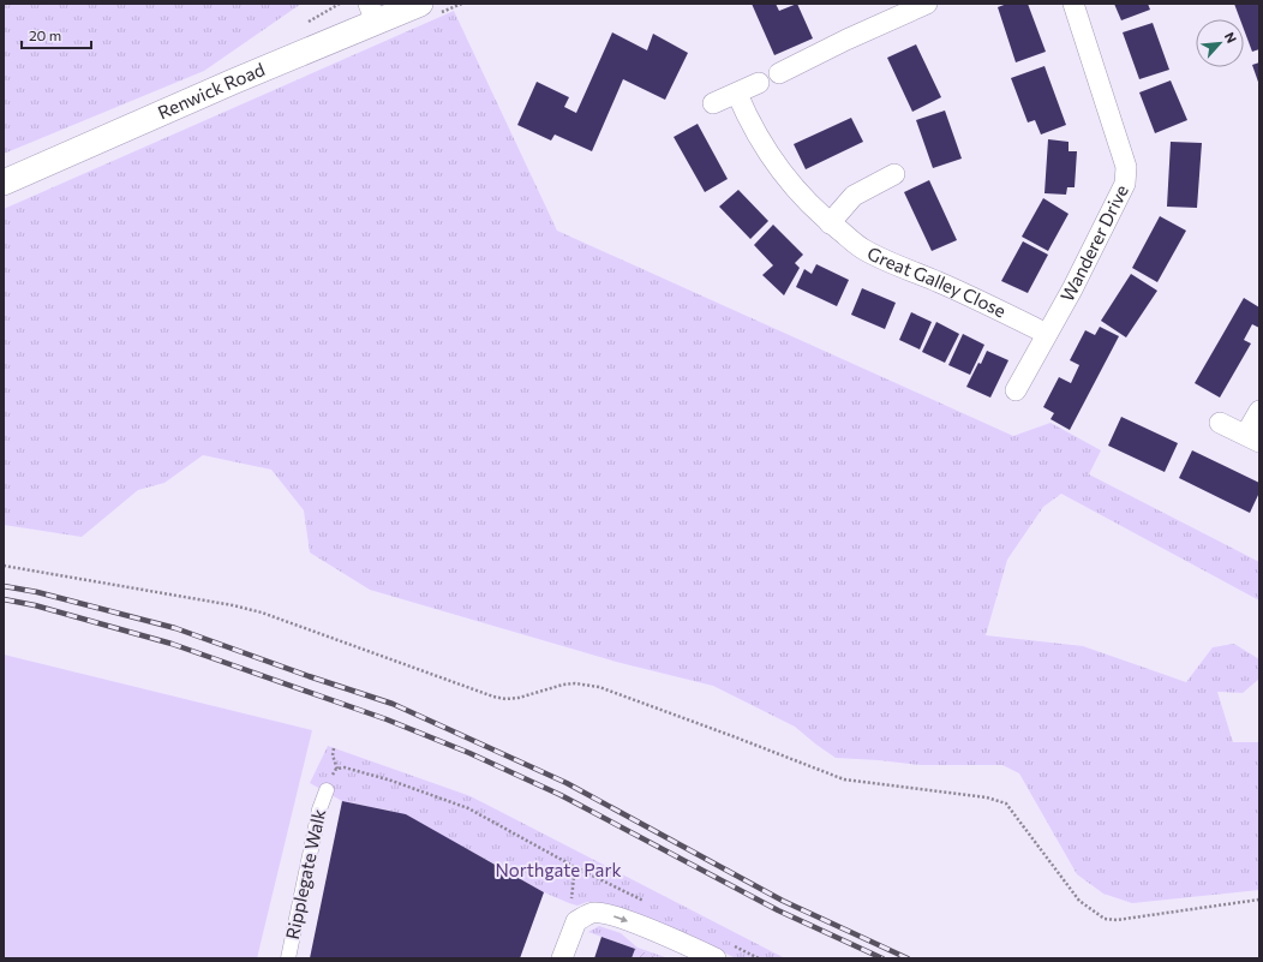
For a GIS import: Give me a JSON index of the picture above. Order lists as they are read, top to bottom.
{
  "streets": {
    "street": [
      "Renwick Road",
      "Wanderer Drive",
      "Great Galley Close",
      "Ripplegate Walk"
    ]
  },
  "crossings": [
    ["Wanderer Drive", "Great Galley Close"]
  ],
  "parks": ["Northgate Park"],
  "scale_bar": "20 m",
  "north": "top right"
}
